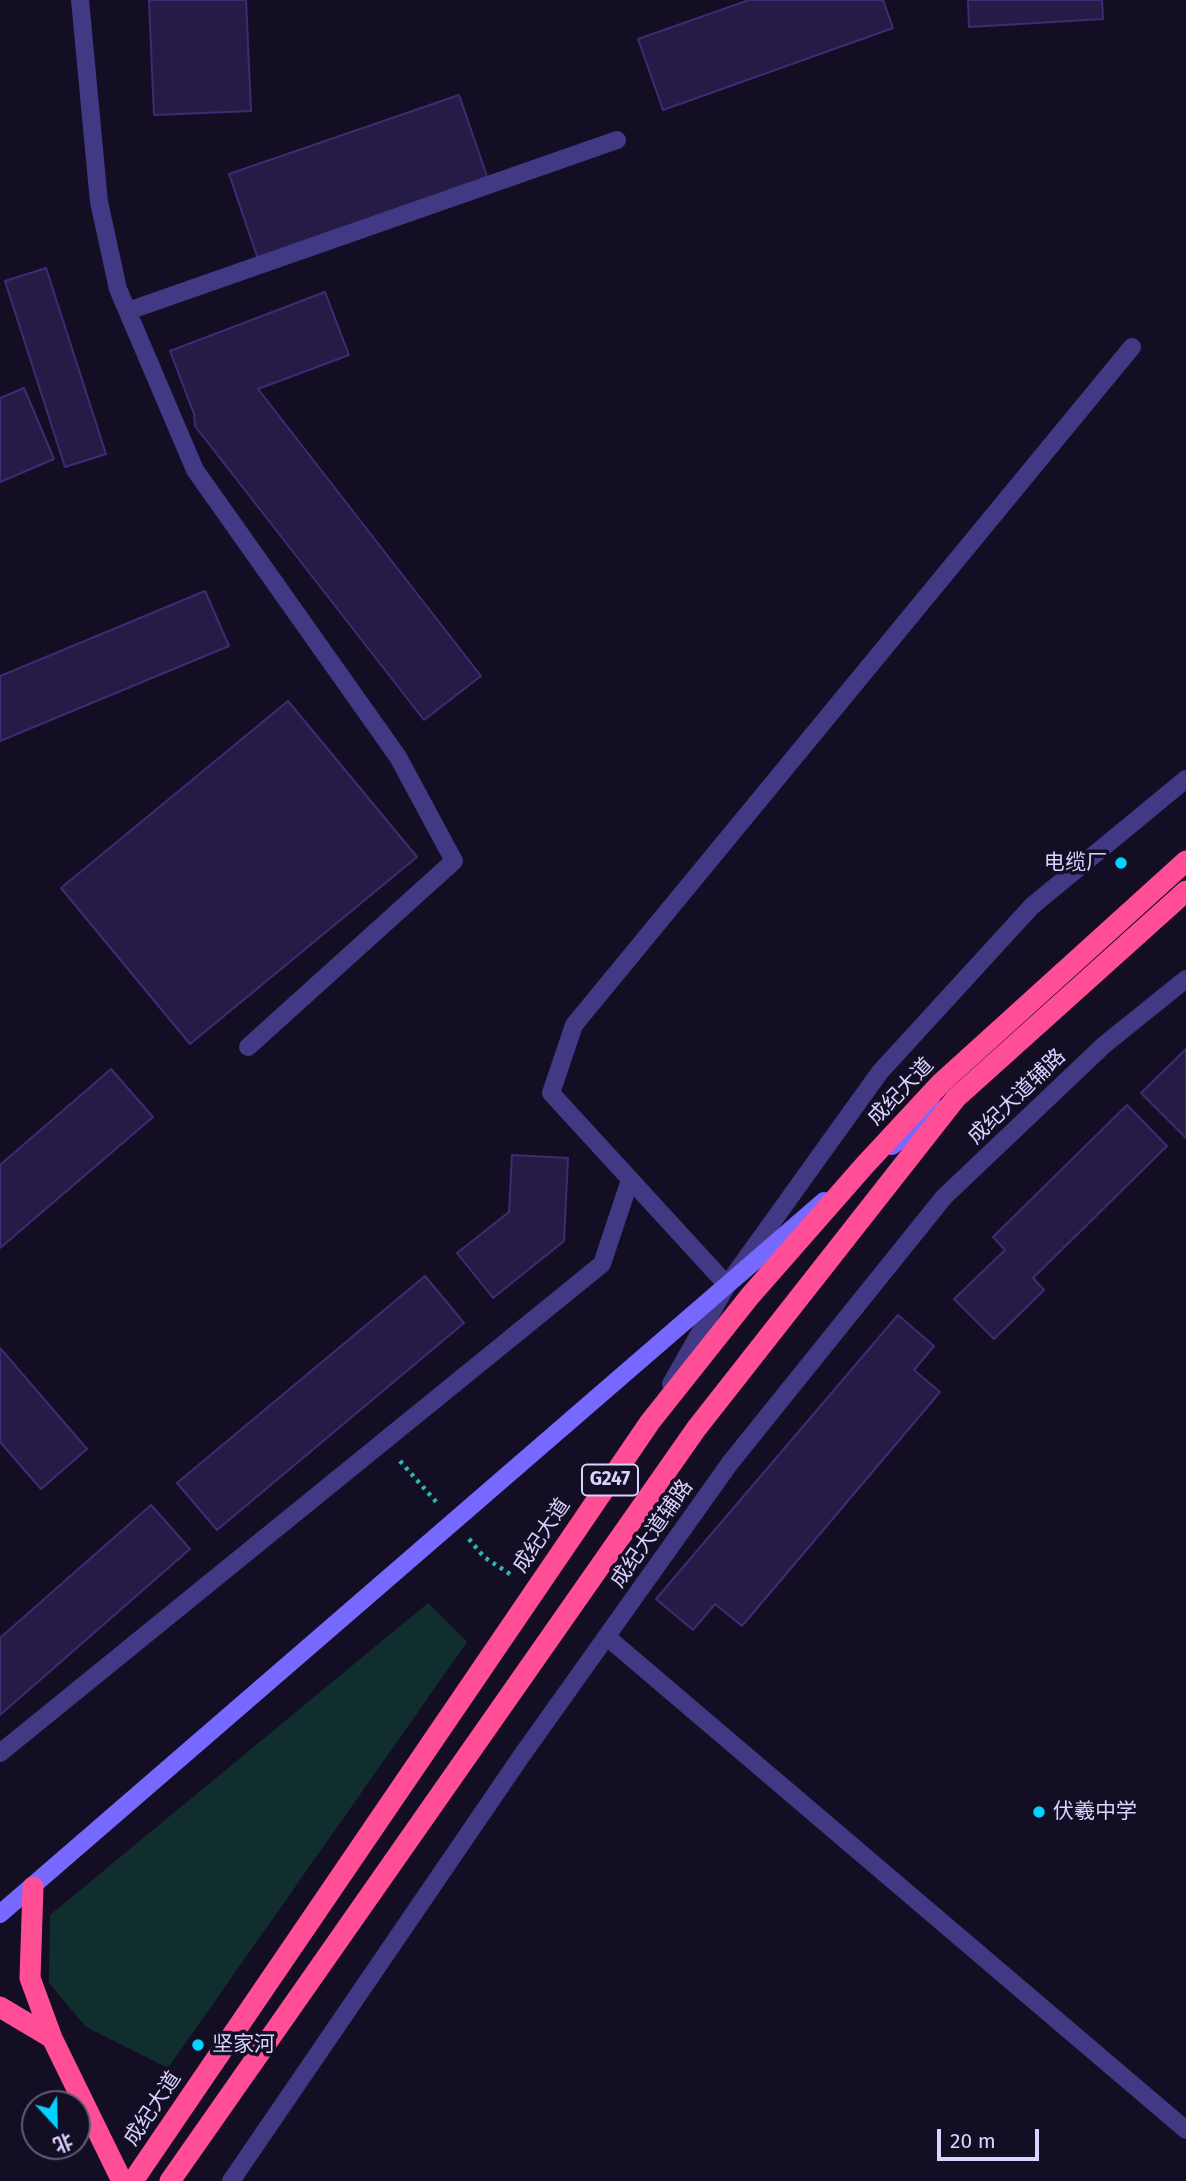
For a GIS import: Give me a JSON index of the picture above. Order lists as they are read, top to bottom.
{
  "streets": {
    "highway": ["成纪大道", "G247"],
    "street": ["成纪大道辅路"]
  },
  "places": ["电缆厂", "伏羲中学", "坚家河"],
  "scale_bar": "20 m",
  "north": "bottom"
}
